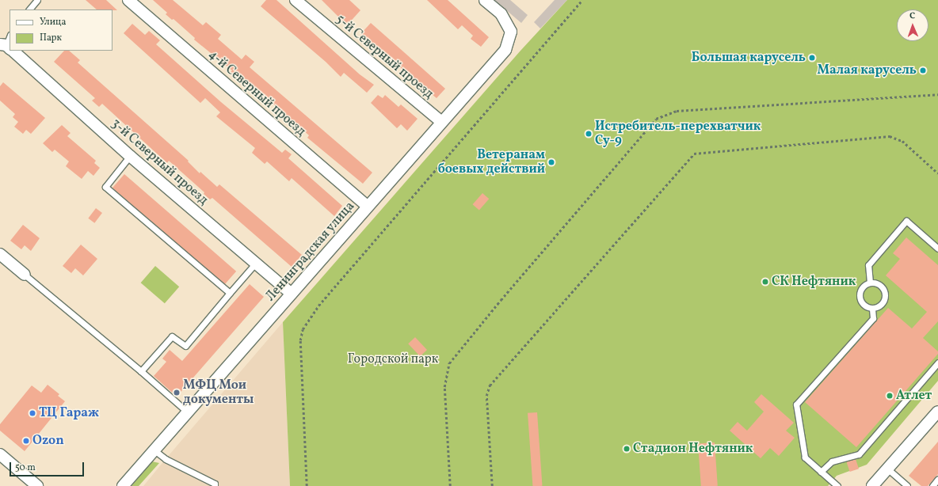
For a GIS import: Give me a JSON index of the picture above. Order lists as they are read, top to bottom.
{
  "streets": {
    "street": [
      "5-й Северный проезд",
      "4-й Северный проезд",
      "3-й Северный проезд",
      "Ленинградская улица"
    ]
  },
  "crossings": [
    ["5-й Северный проезд", "Ленинградская улица"],
    ["4-й Северный проезд", "Ленинградская улица"],
    ["3-й Северный проезд", "Ленинградская улица"]
  ],
  "parks": ["Городской парк"],
  "places": [
    "Большая карусель",
    "Малая карусель",
    "Истребитель-перехватчик Су-9",
    "Ветеранам боевых действий",
    "СК Нефтяник",
    "МФЦ Мои документы",
    "Атлет",
    "ТЦ Гараж",
    "Ozon",
    "Стадион Нефтяник"
  ],
  "legend": ["Улица", "Парк"],
  "scale_bar": "50 m",
  "north": "top"
}
